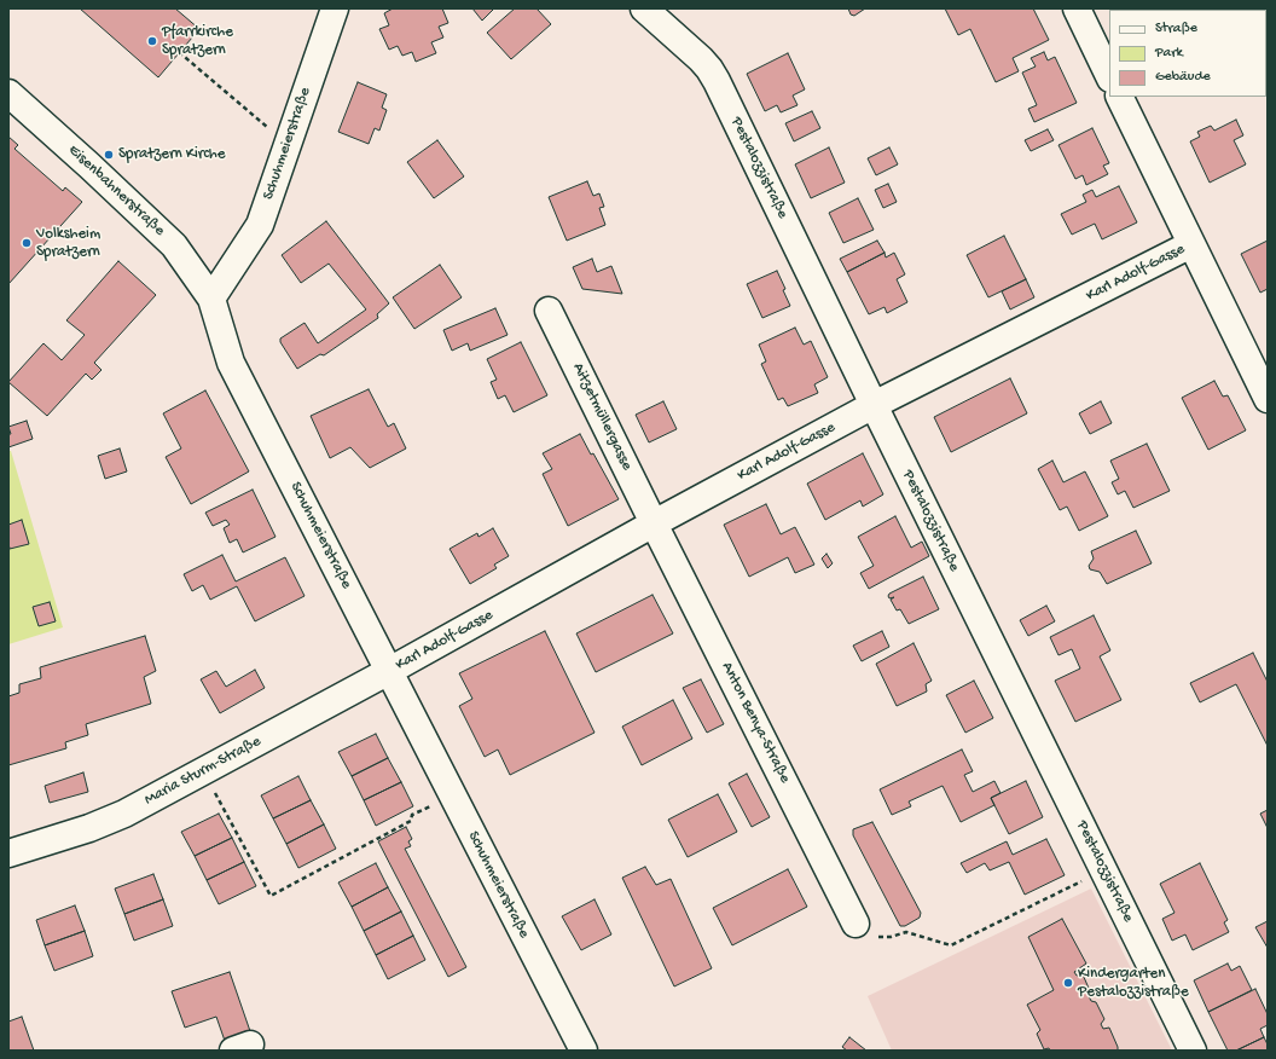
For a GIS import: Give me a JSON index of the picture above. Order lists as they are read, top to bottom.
{
  "streets": {
    "street": [
      "Schuhmeierstraße",
      "Pestalozzistraße",
      "Eisenbahnerstraße",
      "Karl Adolf-Gasse",
      "Aitzetmüllergasse",
      "Anton Benya-Straße",
      "Maria Sturm-Straße"
    ]
  },
  "crossings": [
    ["Schuhmeierstraße", "Eisenbahnerstraße"],
    ["Schuhmeierstraße", "Karl Adolf-Gasse"],
    ["Schuhmeierstraße", "Maria Sturm-Straße"],
    ["Pestalozzistraße", "Karl Adolf-Gasse"],
    ["Karl Adolf-Gasse", "Aitzetmüllergasse"],
    ["Karl Adolf-Gasse", "Anton Benya-Straße"],
    ["Karl Adolf-Gasse", "Maria Sturm-Straße"],
    ["Aitzetmüllergasse", "Anton Benya-Straße"]
  ],
  "places": [
    "Pfarrkirche Spratzern",
    "Spratzern Kirche",
    "Volksheim Spratzern",
    "Kindergarten Pestalozzistraße"
  ],
  "legend": ["Straße", "Park", "Gebäude"]
}
